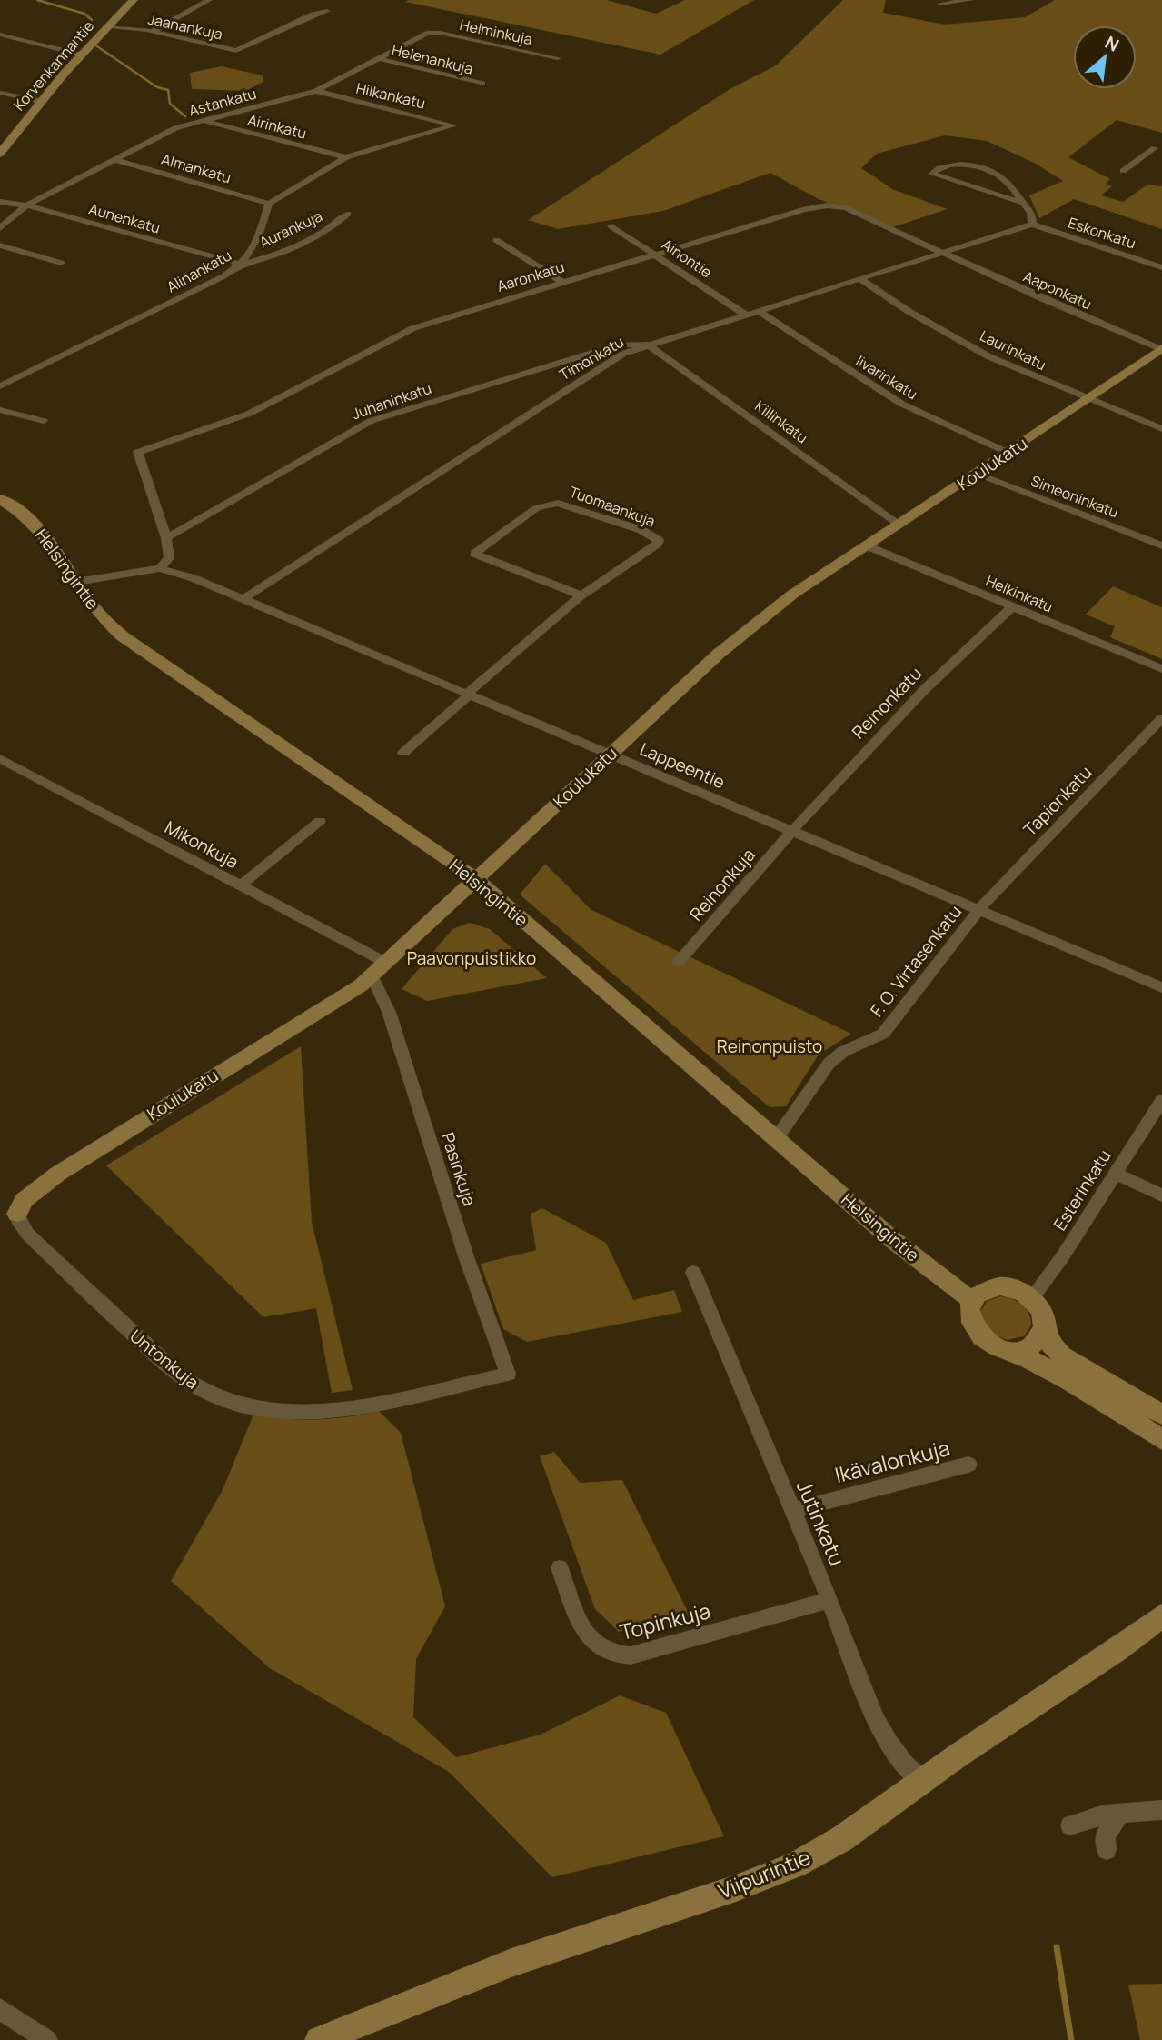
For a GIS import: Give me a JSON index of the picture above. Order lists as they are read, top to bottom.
{
  "streets": {
    "main road": [
      "Korvenkannantie",
      "Koulukatu",
      "Helsingintie",
      "Viipurintie"
    ],
    "street": [
      "Jaanankuja",
      "Helminkuja",
      "Helenankuja",
      "Hilkankatu",
      "Astankatu",
      "Airinkatu",
      "Almankatu",
      "Aunenkatu",
      "Aurankuja",
      "Eskonkatu",
      "Ainontie",
      "Alinankatu",
      "Aaronkatu",
      "Aaponkatu",
      "Laurinkatu",
      "Timonkatu",
      "Iivarinkatu",
      "Juhaninkatu",
      "Killinkatu",
      "Simeoninkatu",
      "Tuomaankuja",
      "Heikinkatu",
      "Reinonkatu",
      "Lappeentie",
      "Tapionkatu",
      "Mikonkuja",
      "Reinonkuja",
      "F. O. Virtasenkatu",
      "Pasinkuja",
      "Esterinkatu",
      "Untonkuja",
      "Ikävalonkuja",
      "Jutinkatu",
      "Topinkuja"
    ]
  },
  "crossings": [
    ["Jaanankuja", "Korvenkannantie"],
    ["Helminkuja", "Astankatu"],
    ["Helenankuja", "Astankatu"],
    ["Hilkankatu", "Astankatu"],
    ["Hilkankatu", "Airinkatu"],
    ["Astankatu", "Airinkatu"],
    ["Astankatu", "Almankatu"],
    ["Astankatu", "Aunenkatu"],
    ["Almankatu", "Alinankatu"],
    ["Aunenkatu", "Aurankuja"],
    ["Aunenkatu", "Alinankatu"],
    ["Aurankuja", "Alinankatu"],
    ["Eskonkatu", "Timonkatu"],
    ["Ainontie", "Aaronkatu"],
    ["Ainontie", "Timonkatu"],
    ["Aaronkatu", "Aaponkatu"],
    ["Aaronkatu", "Timonkatu"],
    ["Aaronkatu", "Juhaninkatu"],
    ["Aaponkatu", "Timonkatu"],
    ["Aaponkatu", "Koulukatu"],
    ["Laurinkatu", "Timonkatu"],
    ["Laurinkatu", "Koulukatu"],
    ["Timonkatu", "Iivarinkatu"],
    ["Timonkatu", "Juhaninkatu"],
    ["Timonkatu", "Killinkatu"],
    ["Timonkatu", "Lappeentie"],
    ["Iivarinkatu", "Koulukatu"],
    ["Juhaninkatu", "Killinkatu"],
    ["Killinkatu", "Koulukatu"],
    ["Koulukatu", "Simeoninkatu"],
    ["Koulukatu", "Helsingintie"],
    ["Koulukatu", "Heikinkatu"],
    ["Koulukatu", "Lappeentie"],
    ["Koulukatu", "Mikonkuja"],
    ["Koulukatu", "Pasinkuja"],
    ["Koulukatu", "Untonkuja"],
    ["Tuomaankuja", "Lappeentie"],
    ["Helsingintie", "Lappeentie"],
    ["Helsingintie", "F. O. Virtasenkatu"],
    ["Helsingintie", "Esterinkatu"],
    ["Heikinkatu", "Reinonkatu"],
    ["Reinonkatu", "Lappeentie"],
    ["Reinonkatu", "Reinonkuja"],
    ["Lappeentie", "Tapionkatu"],
    ["Lappeentie", "Reinonkuja"],
    ["Lappeentie", "F. O. Virtasenkatu"],
    ["Tapionkatu", "F. O. Virtasenkatu"],
    ["Mikonkuja", "Pasinkuja"],
    ["Pasinkuja", "Untonkuja"],
    ["Ikävalonkuja", "Jutinkatu"],
    ["Jutinkatu", "Topinkuja"],
    ["Jutinkatu", "Viipurintie"]
  ],
  "parks": ["Paavonpuistikko", "Reinonpuisto"],
  "north": "top right"
}
